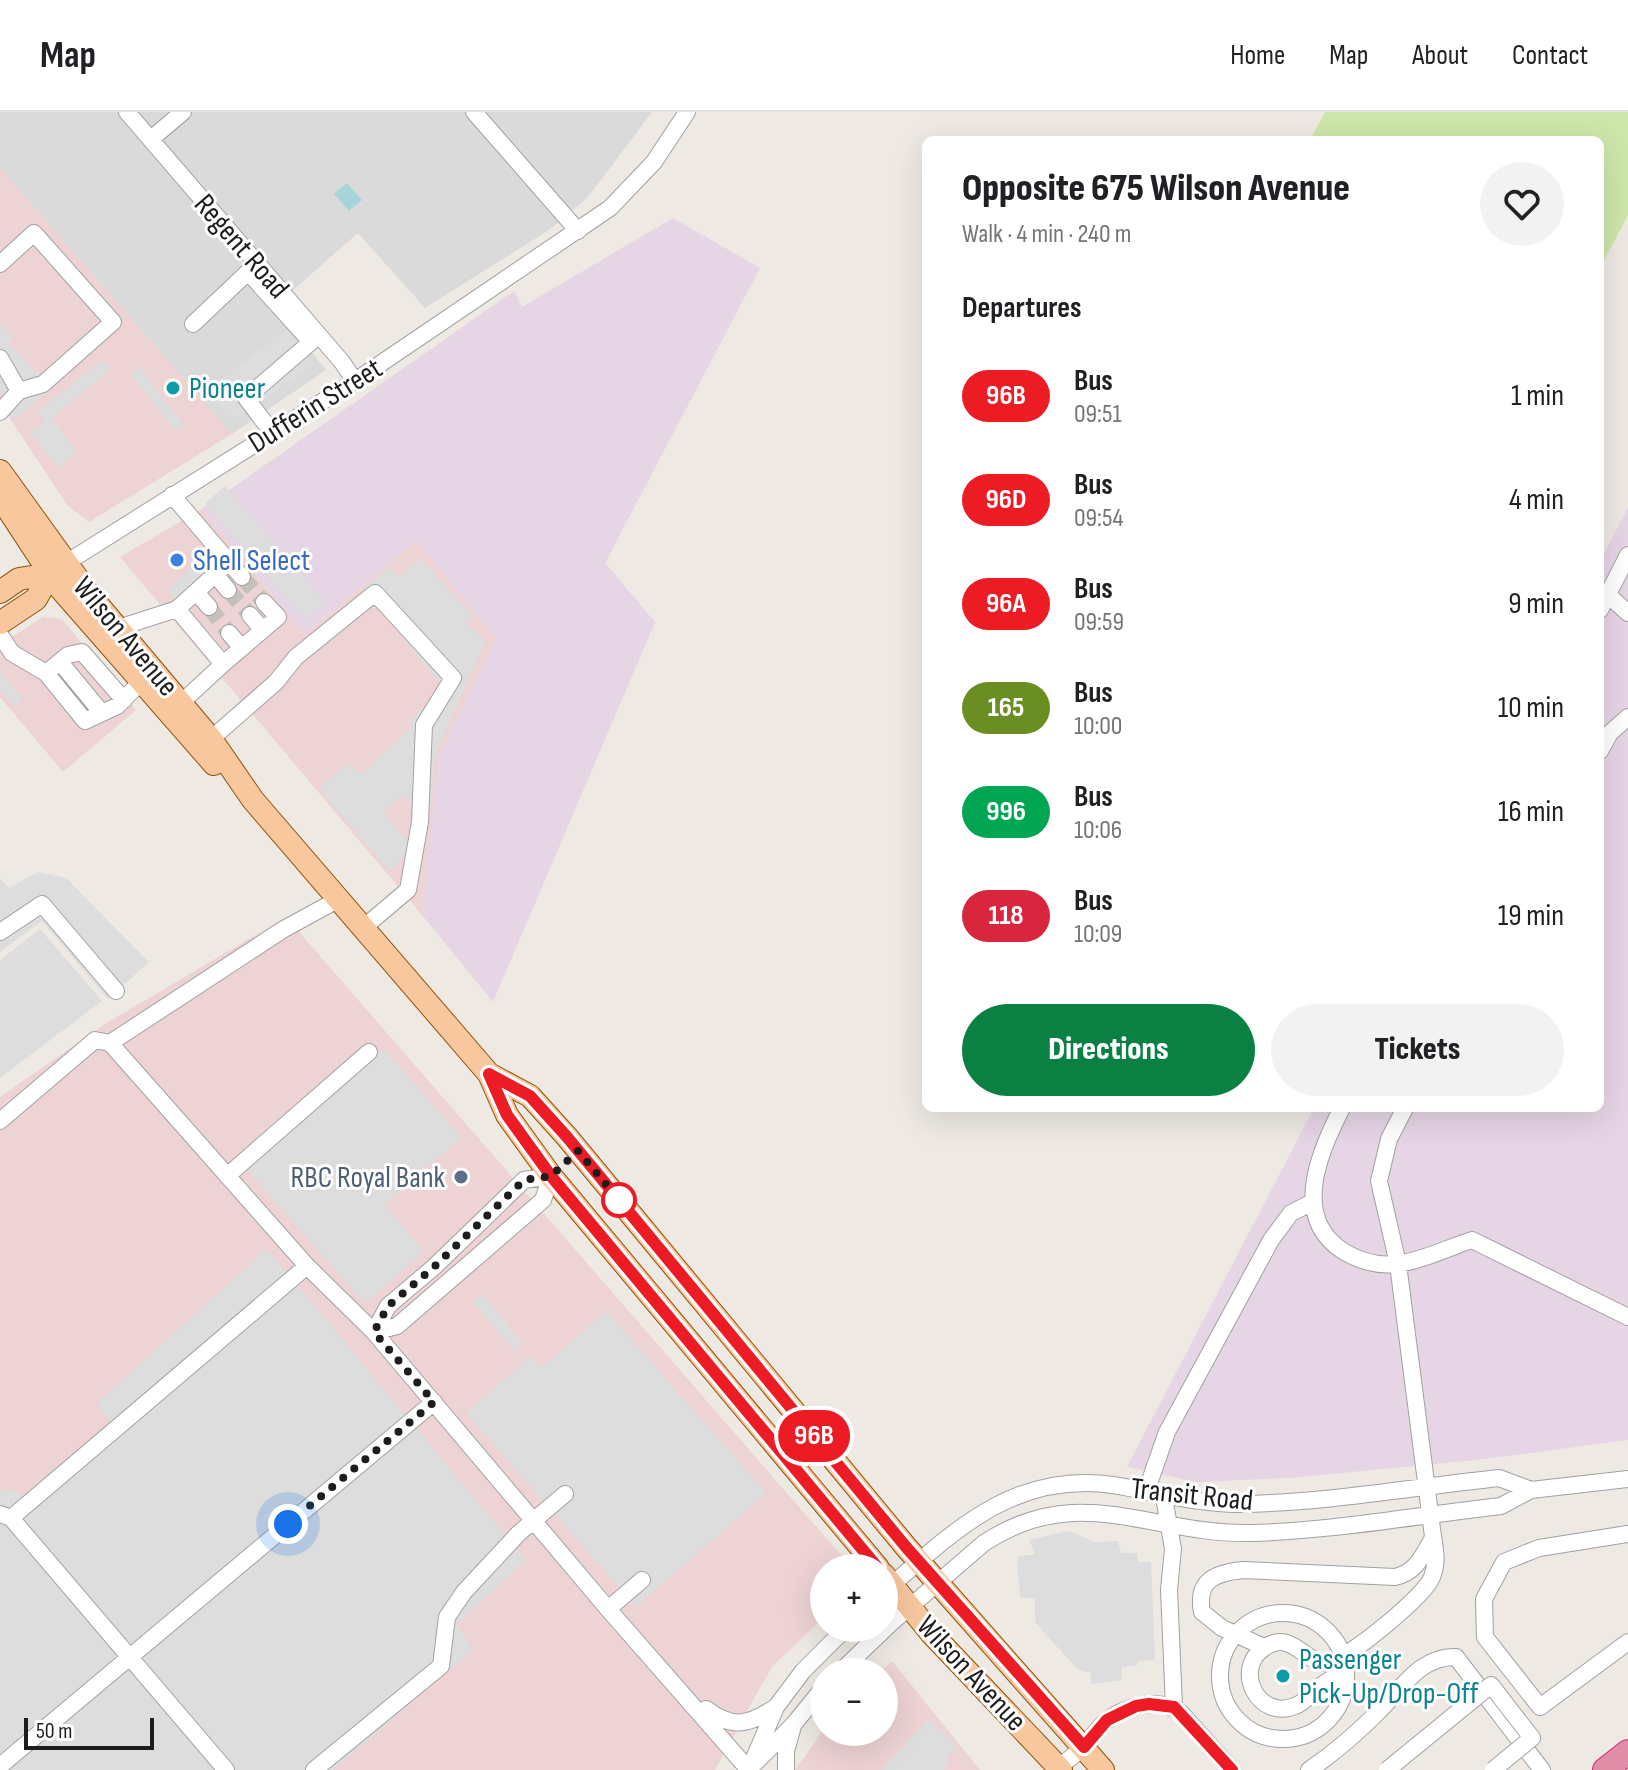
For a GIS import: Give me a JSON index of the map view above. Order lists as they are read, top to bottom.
{
  "streets": {
    "main road": ["Dufferin Street", "Wilson Avenue"],
    "street": ["Regent Road", "Transit Road"]
  },
  "crossings": [
    ["Regent Road", "Dufferin Street"],
    ["Dufferin Street", "Wilson Avenue"],
    ["Wilson Avenue", "Transit Road"]
  ],
  "places": [
    "Pioneer",
    "Shell Select",
    "RBC Royal Bank",
    "Passenger Pick-Up/Drop-Off"
  ],
  "lines": ["bus line 96B"],
  "scale_bar": "50 m",
  "page": {
    "header": "Map",
    "nav": [
      "Home",
      "Map",
      "About",
      "Contact"
    ],
    "on_map": "96B",
    "heading": [
      ["Opposite 675 Wilson Avenue", "Walk · 4 min · 240 m"],
      "Departures"
    ],
    "list": [
      {
        "mark": "96B",
        "name": "Bus",
        "note": "09:51",
        "value": "1 min"
      },
      {
        "mark": "96D",
        "name": "Bus",
        "note": "09:54",
        "value": "4 min"
      },
      {
        "mark": "96A",
        "name": "Bus",
        "note": "09:59",
        "value": "9 min"
      },
      {
        "mark": "165",
        "name": "Bus",
        "note": "10:00",
        "value": "10 min"
      },
      {
        "mark": "996",
        "name": "Bus",
        "note": "10:06",
        "value": "16 min"
      },
      {
        "mark": "118",
        "name": "Bus",
        "note": "10:09",
        "value": "19 min"
      }
    ],
    "buttons": ["Directions", "Tickets"],
    "map_buttons": ["+", "−"],
    "scale": "50 m"
  }
}
